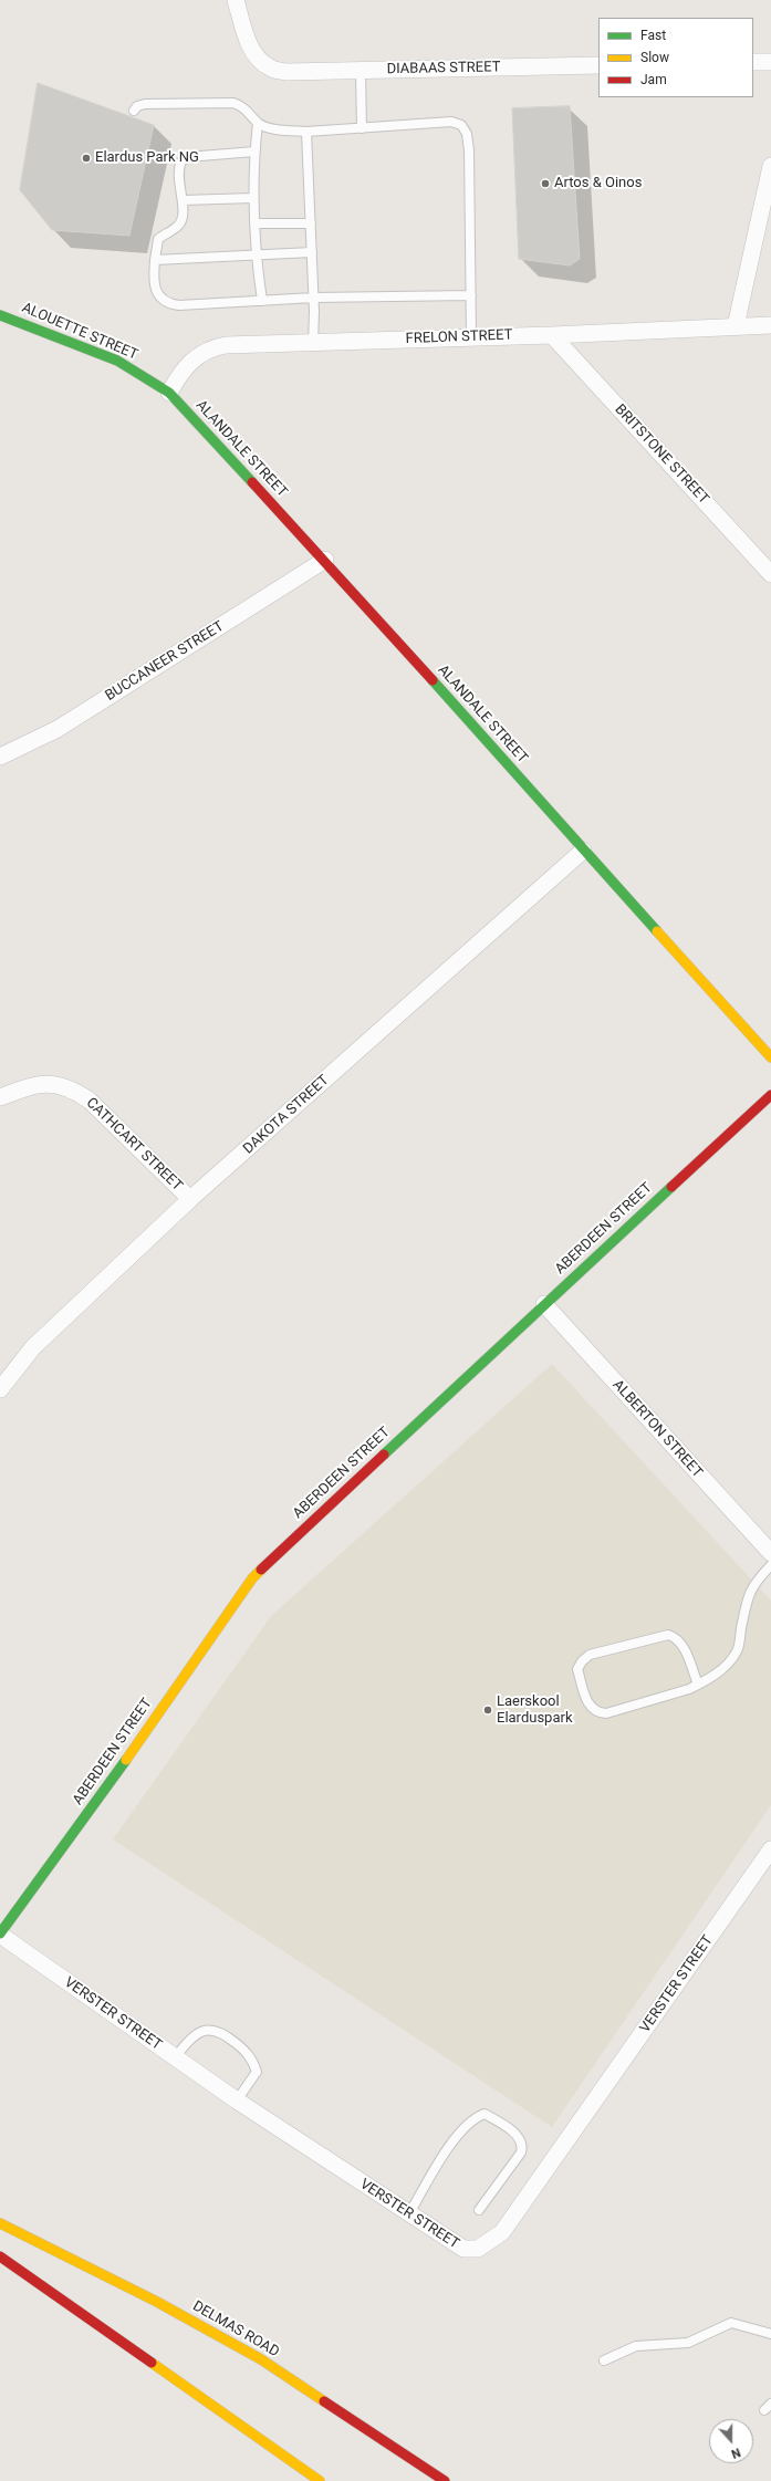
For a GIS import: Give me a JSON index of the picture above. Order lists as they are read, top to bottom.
{
  "streets": {
    "street": [
      "DIABAAS STREET",
      "ALOUETTE STREET",
      "FRELON STREET",
      "ALANDALE STREET",
      "BRITSTONE STREET",
      "BUCCANEER STREET",
      "DAKOTA STREET",
      "CATHCART STREET",
      "ABERDEEN STREET",
      "ALBERTON STREET",
      "VERSTER STREET",
      "DELMAS ROAD"
    ]
  },
  "crossings": [
    ["ALOUETTE STREET", "FRELON STREET"],
    ["ALOUETTE STREET", "ALANDALE STREET"],
    ["FRELON STREET", "ALANDALE STREET"],
    ["FRELON STREET", "BRITSTONE STREET"],
    ["ALANDALE STREET", "BUCCANEER STREET"],
    ["ALANDALE STREET", "DAKOTA STREET"],
    ["DAKOTA STREET", "CATHCART STREET"],
    ["ABERDEEN STREET", "ALBERTON STREET"],
    ["ABERDEEN STREET", "VERSTER STREET"]
  ],
  "places": ["Elardus Park NG", "Artos & Oinos", "Laerskool Elarduspark"],
  "legend": ["Fast", "Slow", "Jam"],
  "north": "bottom"
}
